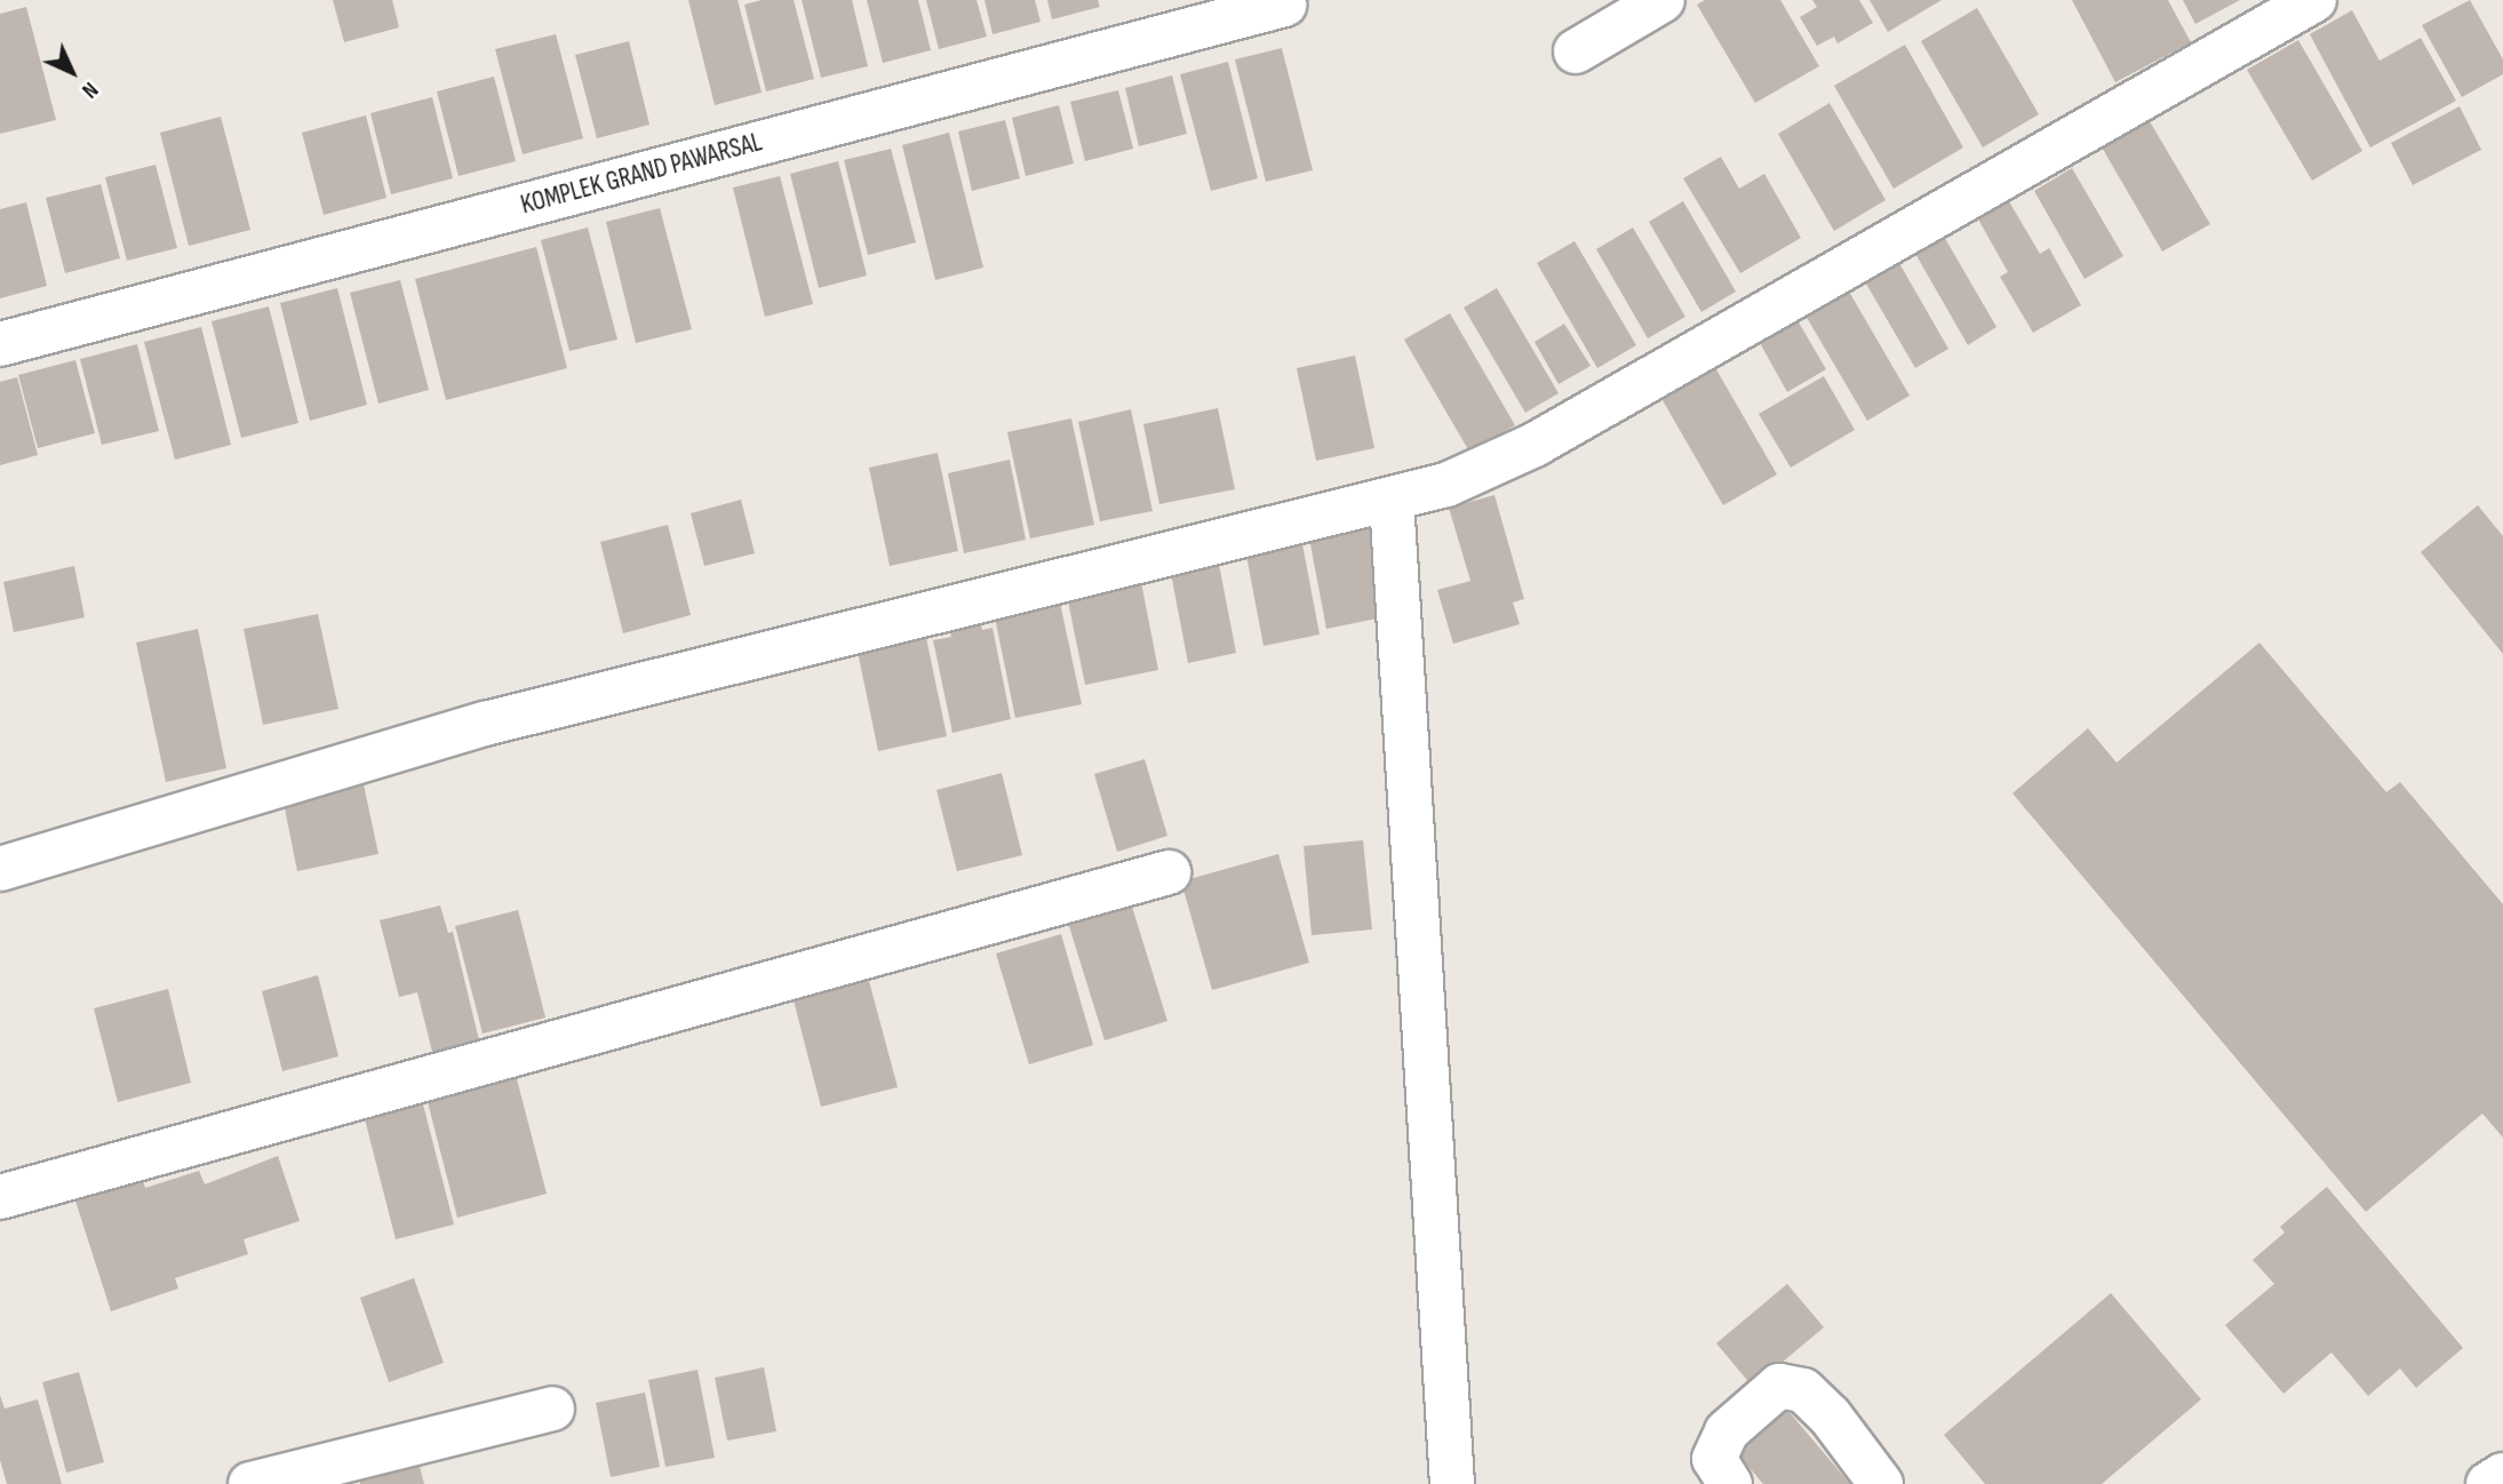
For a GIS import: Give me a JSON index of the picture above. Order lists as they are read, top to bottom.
{
  "streets": {
    "street": ["KOMPLEK GRAND PAWARSAL"]
  },
  "north": "bottom right"
}
